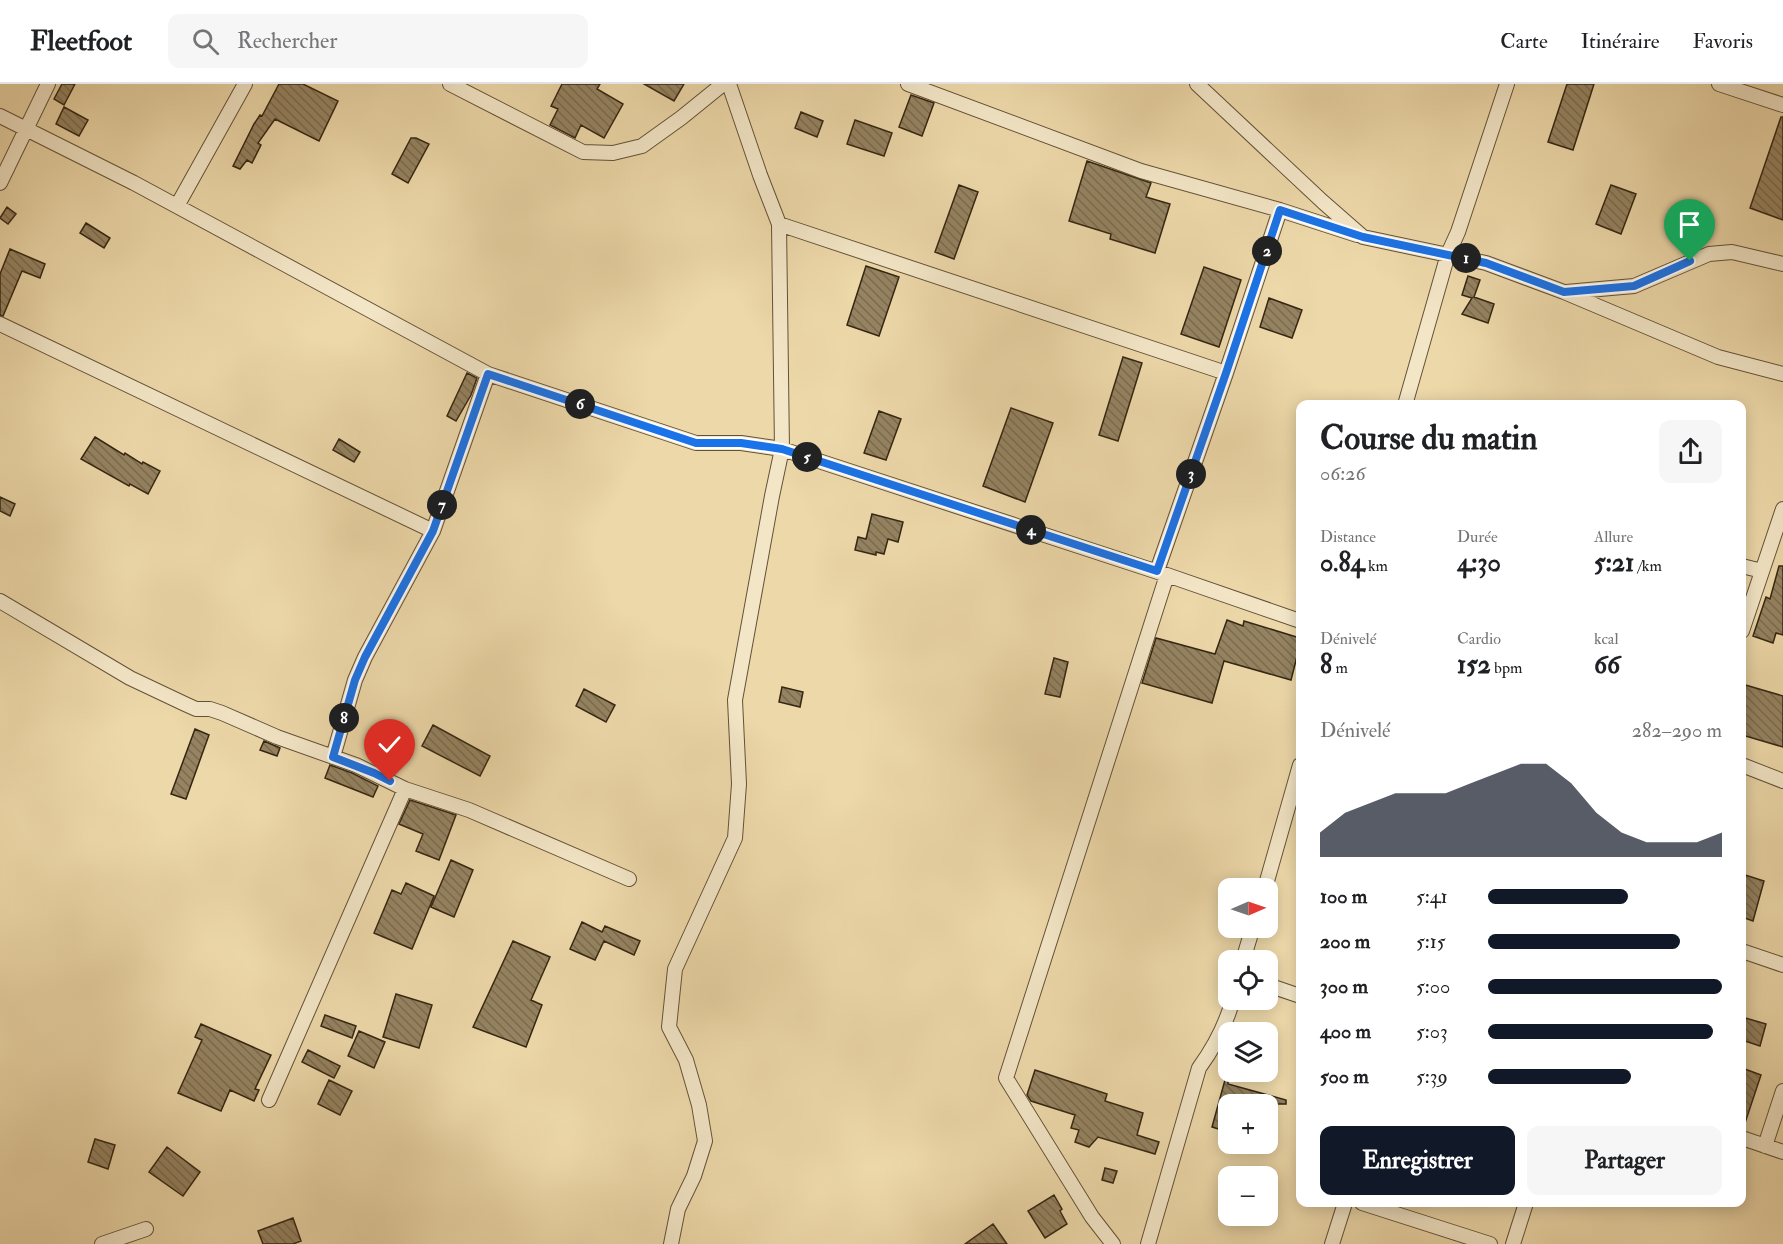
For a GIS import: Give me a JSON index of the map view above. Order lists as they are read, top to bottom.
{
  "north": "right",
  "page": {
    "header": "Fleetfoot",
    "search": "Rechercher",
    "nav": ["Carte", "Itinéraire", "Favoris"],
    "pins": [
      "2",
      "1",
      "6",
      "5",
      "3",
      "7",
      "4",
      "8"
    ],
    "heading": ["Course du matin", "06:26"],
    "stats": [
      ["Distance", "0.84 km"],
      ["Durée", "4:30"],
      ["Allure", "5:21 /km"],
      ["Dénivelé", "8 m"],
      ["Cardio", "152 bpm"],
      ["kcal", "66"]
    ],
    "chart": ["Dénivelé", "282–290 m"],
    "list": [
      {
        "name": "100 m",
        "note": "5:41"
      },
      {
        "name": "200 m",
        "note": "5:15"
      },
      {
        "name": "300 m",
        "note": "5:00"
      },
      {
        "name": "400 m",
        "note": "5:03"
      },
      {
        "name": "500 m",
        "note": "5:39"
      }
    ],
    "map_buttons": ["+", "−"],
    "buttons": ["Enregistrer", "Partager"]
  }
}
